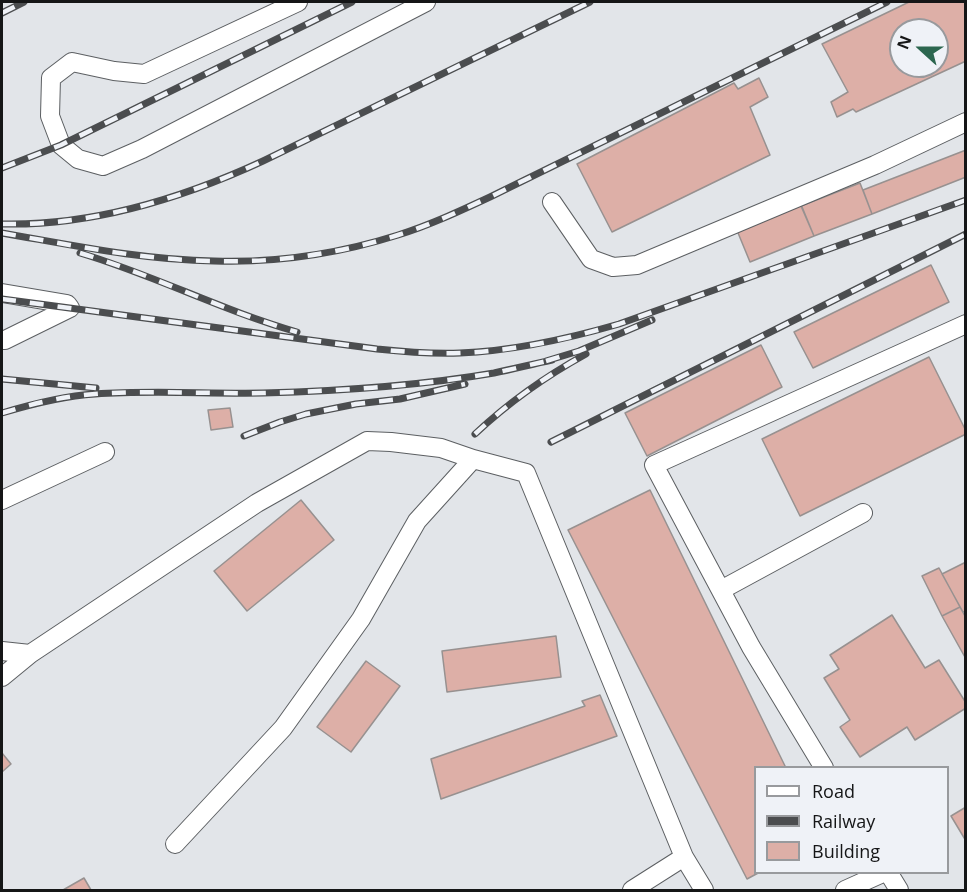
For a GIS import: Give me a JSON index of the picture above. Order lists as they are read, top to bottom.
{
  "legend": ["Road", "Railway", "Building"],
  "north": "left"
}
